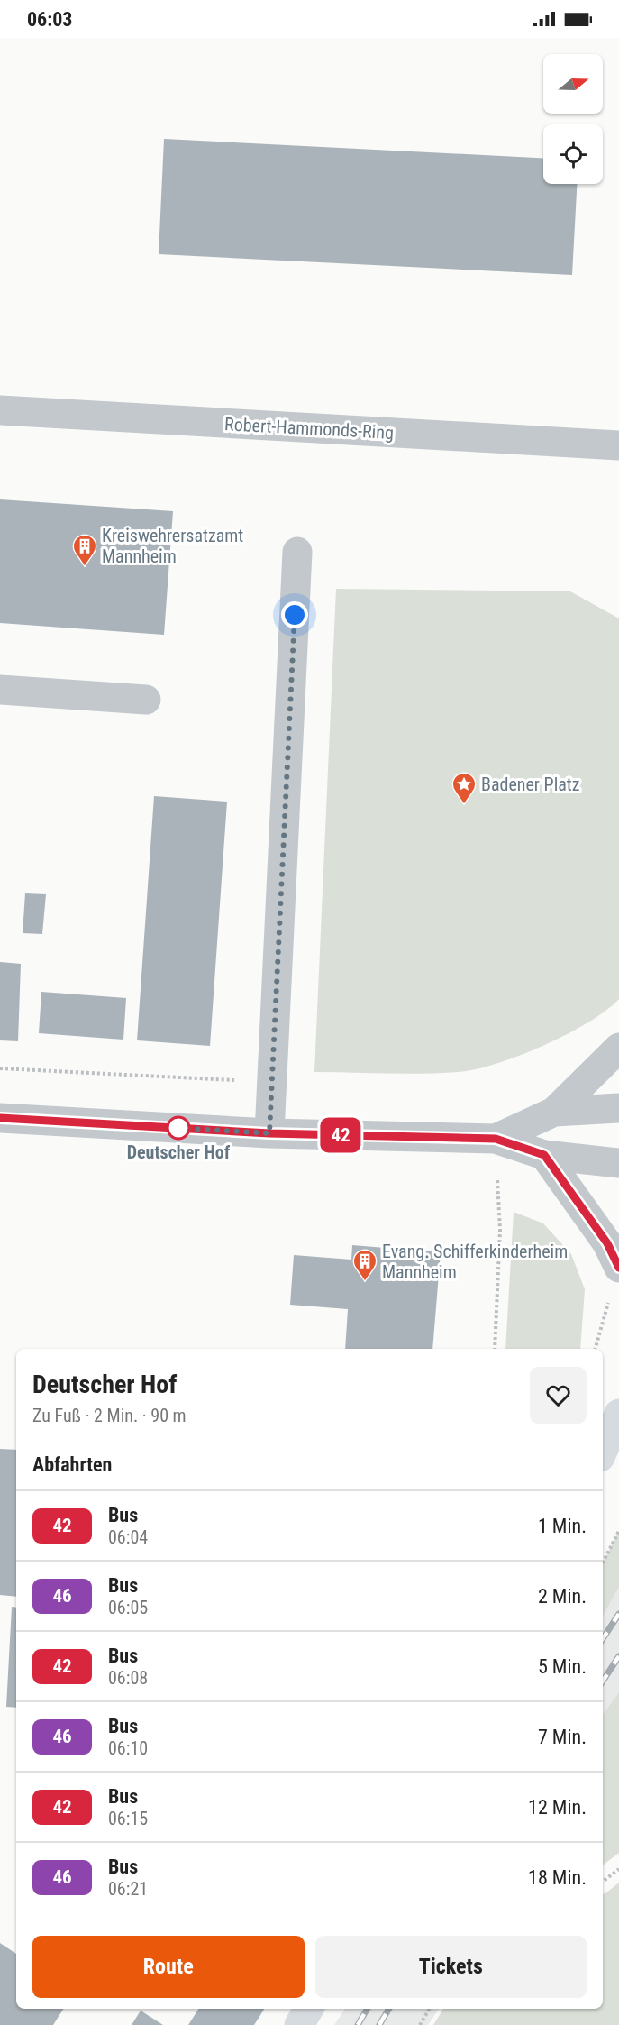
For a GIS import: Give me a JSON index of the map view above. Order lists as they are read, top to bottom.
{
  "streets": {
    "street": ["Robert-Hammonds-Ring"]
  },
  "places": {
    "building": ["Kreiswehrersatzamt Mannheim", "Evang. Schifferkinderheim Mannheim"],
    "place": ["Badener Platz"],
    "other": ["Deutscher Hof"]
  },
  "lines": ["bus line 42"],
  "north": "right",
  "page": {
    "status": "06:03",
    "on_map": "42",
    "heading": [
      ["Deutscher Hof", "Zu Fuß · 2 Min. · 90 m"],
      "Abfahrten"
    ],
    "list": [
      {
        "mark": "42",
        "name": "Bus",
        "note": "06:04",
        "value": "1 Min."
      },
      {
        "mark": "46",
        "name": "Bus",
        "note": "06:05",
        "value": "2 Min."
      },
      {
        "mark": "42",
        "name": "Bus",
        "note": "06:08",
        "value": "5 Min."
      },
      {
        "mark": "46",
        "name": "Bus",
        "note": "06:10",
        "value": "7 Min."
      },
      {
        "mark": "42",
        "name": "Bus",
        "note": "06:15",
        "value": "12 Min."
      },
      {
        "mark": "46",
        "name": "Bus",
        "note": "06:21",
        "value": "18 Min."
      }
    ],
    "buttons": ["Route", "Tickets"]
  }
}
